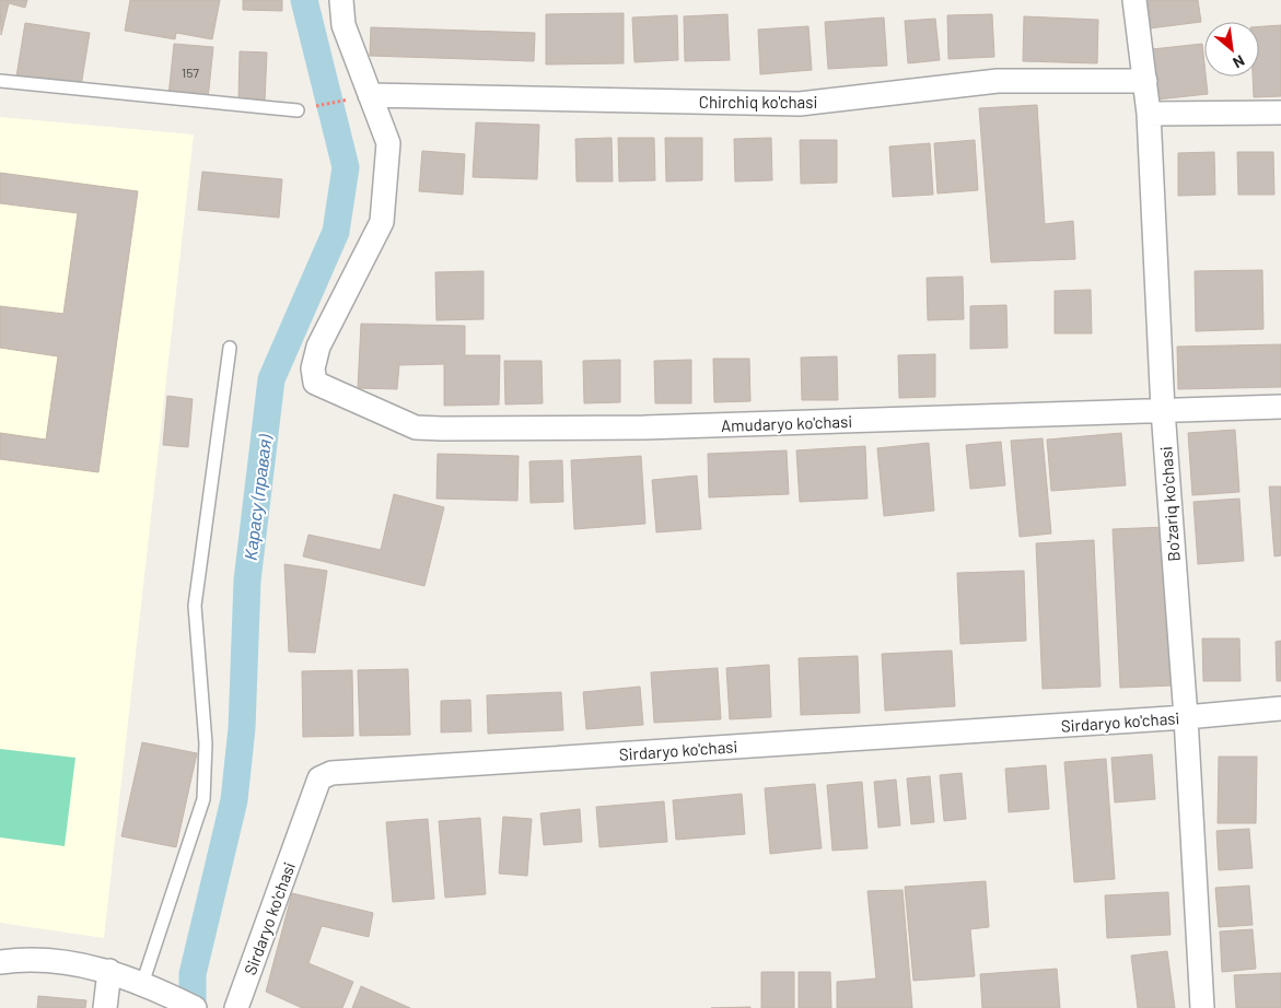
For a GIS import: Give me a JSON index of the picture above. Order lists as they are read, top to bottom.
{
  "streets": {
    "street": [
      "Chirchiq ko'chasi",
      "Amudaryo ko'chasi",
      "Bo'zariq ko'chasi",
      "Sirdaryo ko'chasi"
    ]
  },
  "crossings": [
    ["Chirchiq ko'chasi", "Amudaryo ko'chasi"],
    ["Chirchiq ko'chasi", "Bo'zariq ko'chasi"],
    ["Amudaryo ko'chasi", "Bo'zariq ko'chasi"],
    ["Bo'zariq ko'chasi", "Sirdaryo ko'chasi"]
  ],
  "water": ["Карасу (правая)"],
  "house_numbers": ["157"],
  "north": "bottom right"
}
